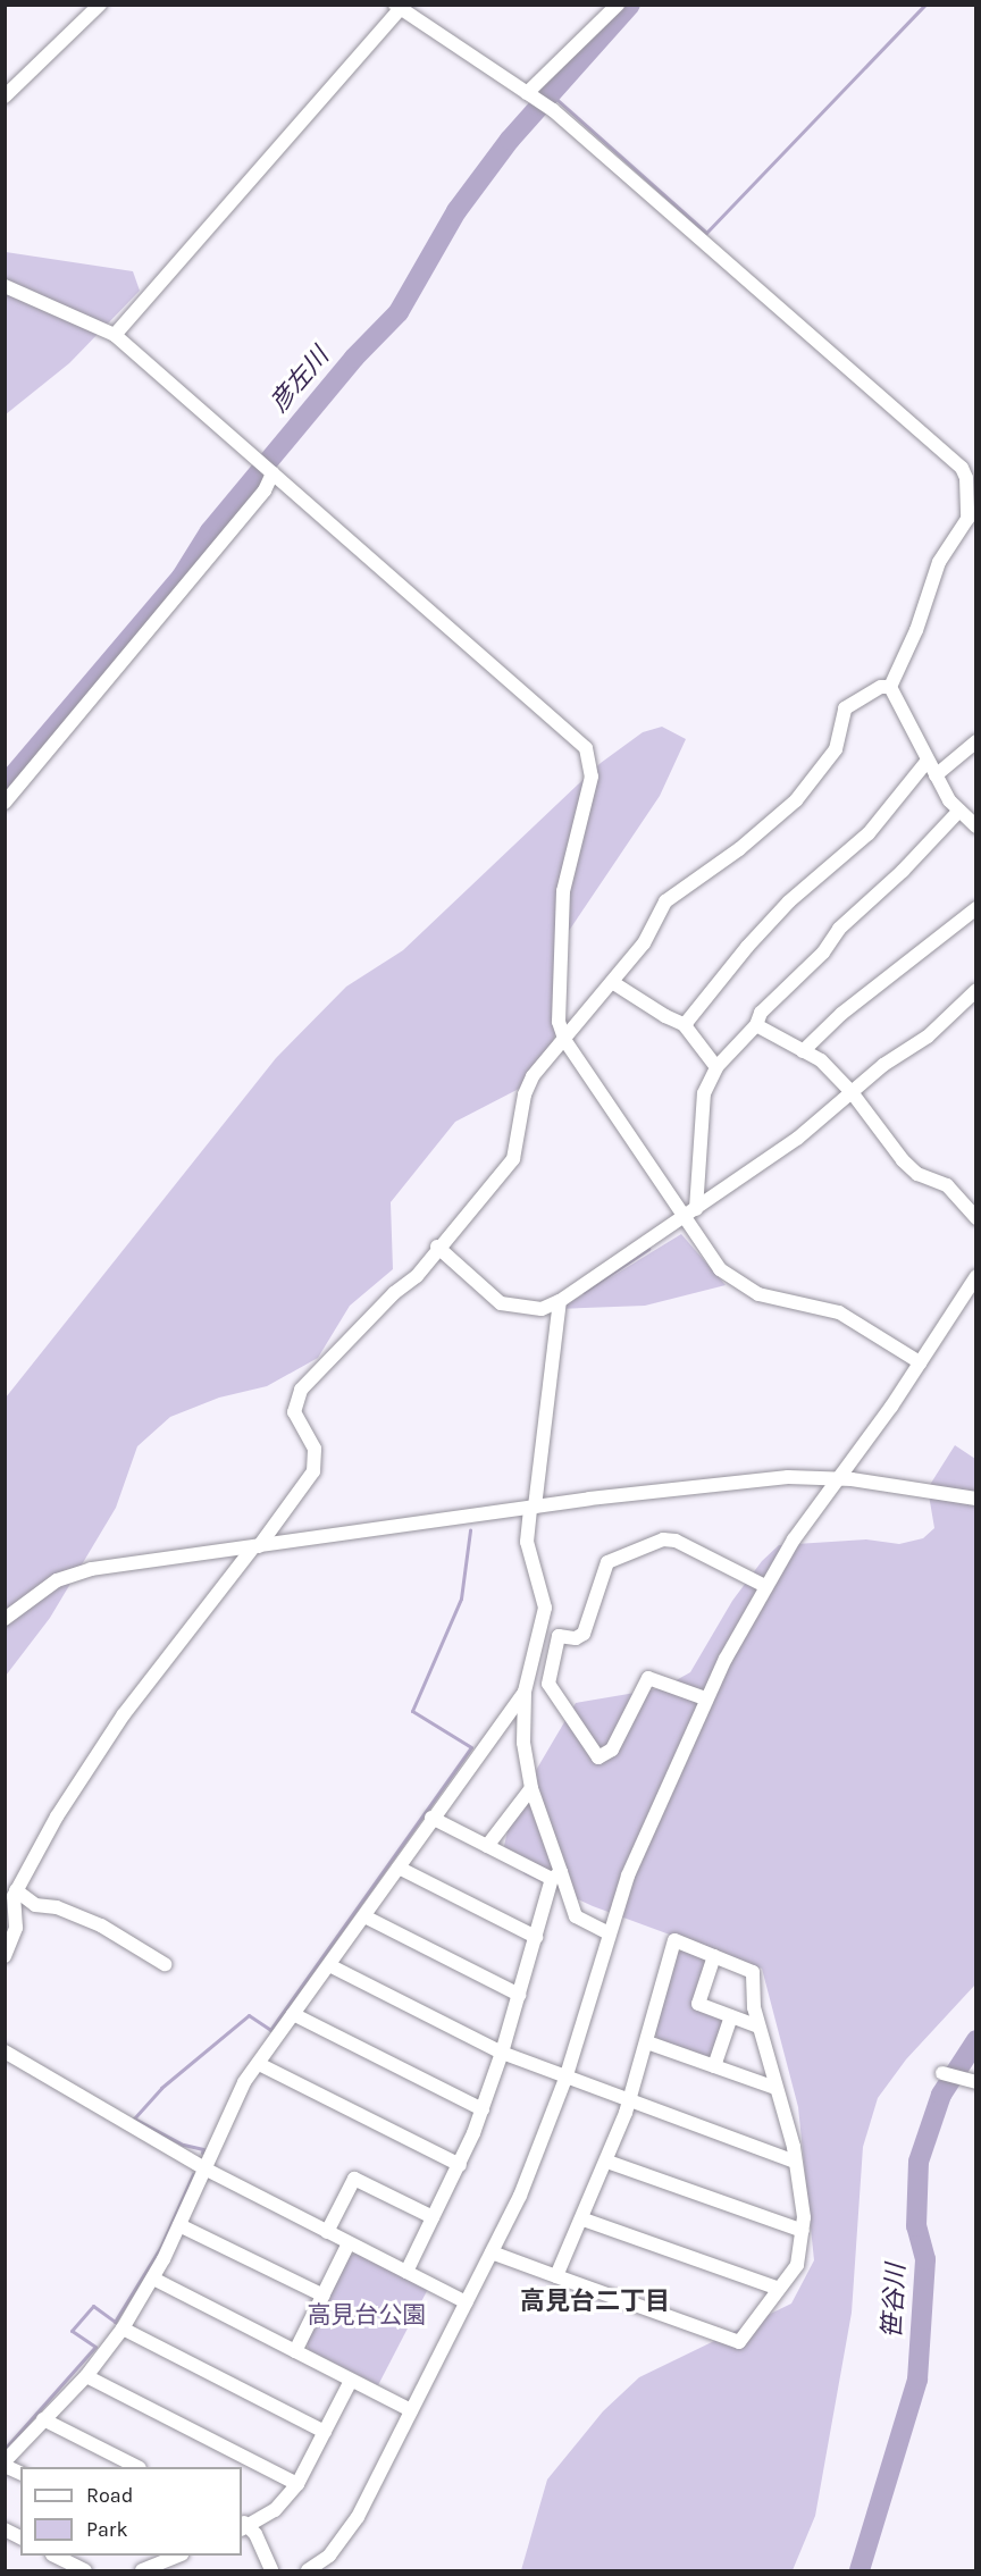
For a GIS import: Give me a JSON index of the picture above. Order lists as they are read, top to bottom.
{
  "districts": ["高見台二丁目"],
  "water": ["彦左川", "笹谷川"],
  "parks": ["高見台公園"],
  "legend": ["Road", "Park"]
}
